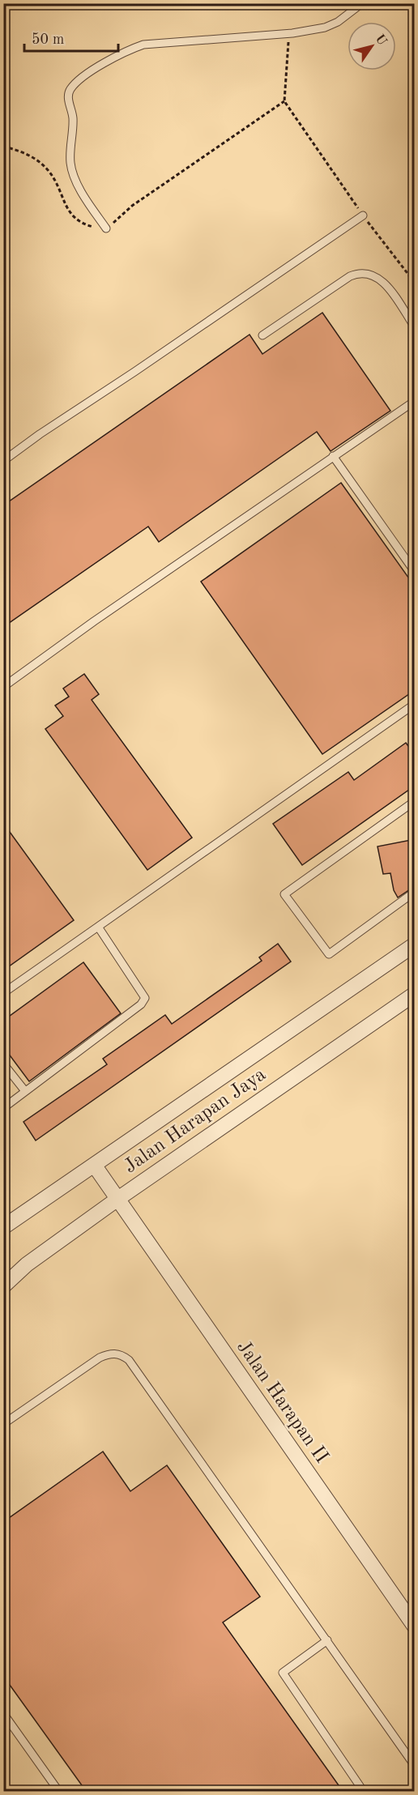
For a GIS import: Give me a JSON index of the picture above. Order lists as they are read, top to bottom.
{
  "streets": {
    "street": ["Jalan Harapan Jaya", "Jalan Harapan II"]
  },
  "crossings": [
    ["Jalan Harapan Jaya", "Jalan Harapan II"]
  ],
  "scale_bar": "50 m",
  "north": "top right"
}
